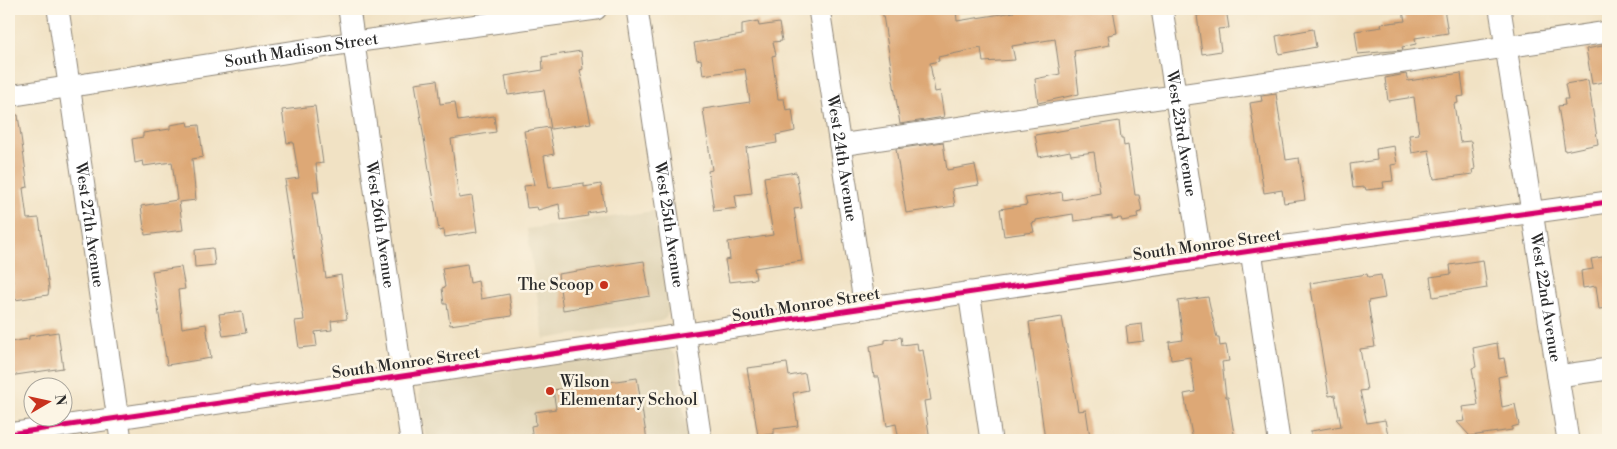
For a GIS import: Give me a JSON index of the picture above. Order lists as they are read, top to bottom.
{
  "streets": {
    "street": [
      "South Madison Street",
      "West 23rd Avenue",
      "West 24th Avenue",
      "West 27th Avenue",
      "West 26th Avenue",
      "West 25th Avenue",
      "South Monroe Street",
      "West 22nd Avenue"
    ]
  },
  "crossings": [
    ["South Madison Street", "West 27th Avenue"],
    ["South Madison Street", "West 26th Avenue"],
    ["West 23rd Avenue", "South Monroe Street"],
    ["West 24th Avenue", "South Monroe Street"],
    ["West 27th Avenue", "South Monroe Street"],
    ["West 26th Avenue", "South Monroe Street"],
    ["West 25th Avenue", "South Monroe Street"],
    ["South Monroe Street", "West 22nd Avenue"]
  ],
  "places": ["The Scoop", "Wilson Elementary School"],
  "north": "right"
}
